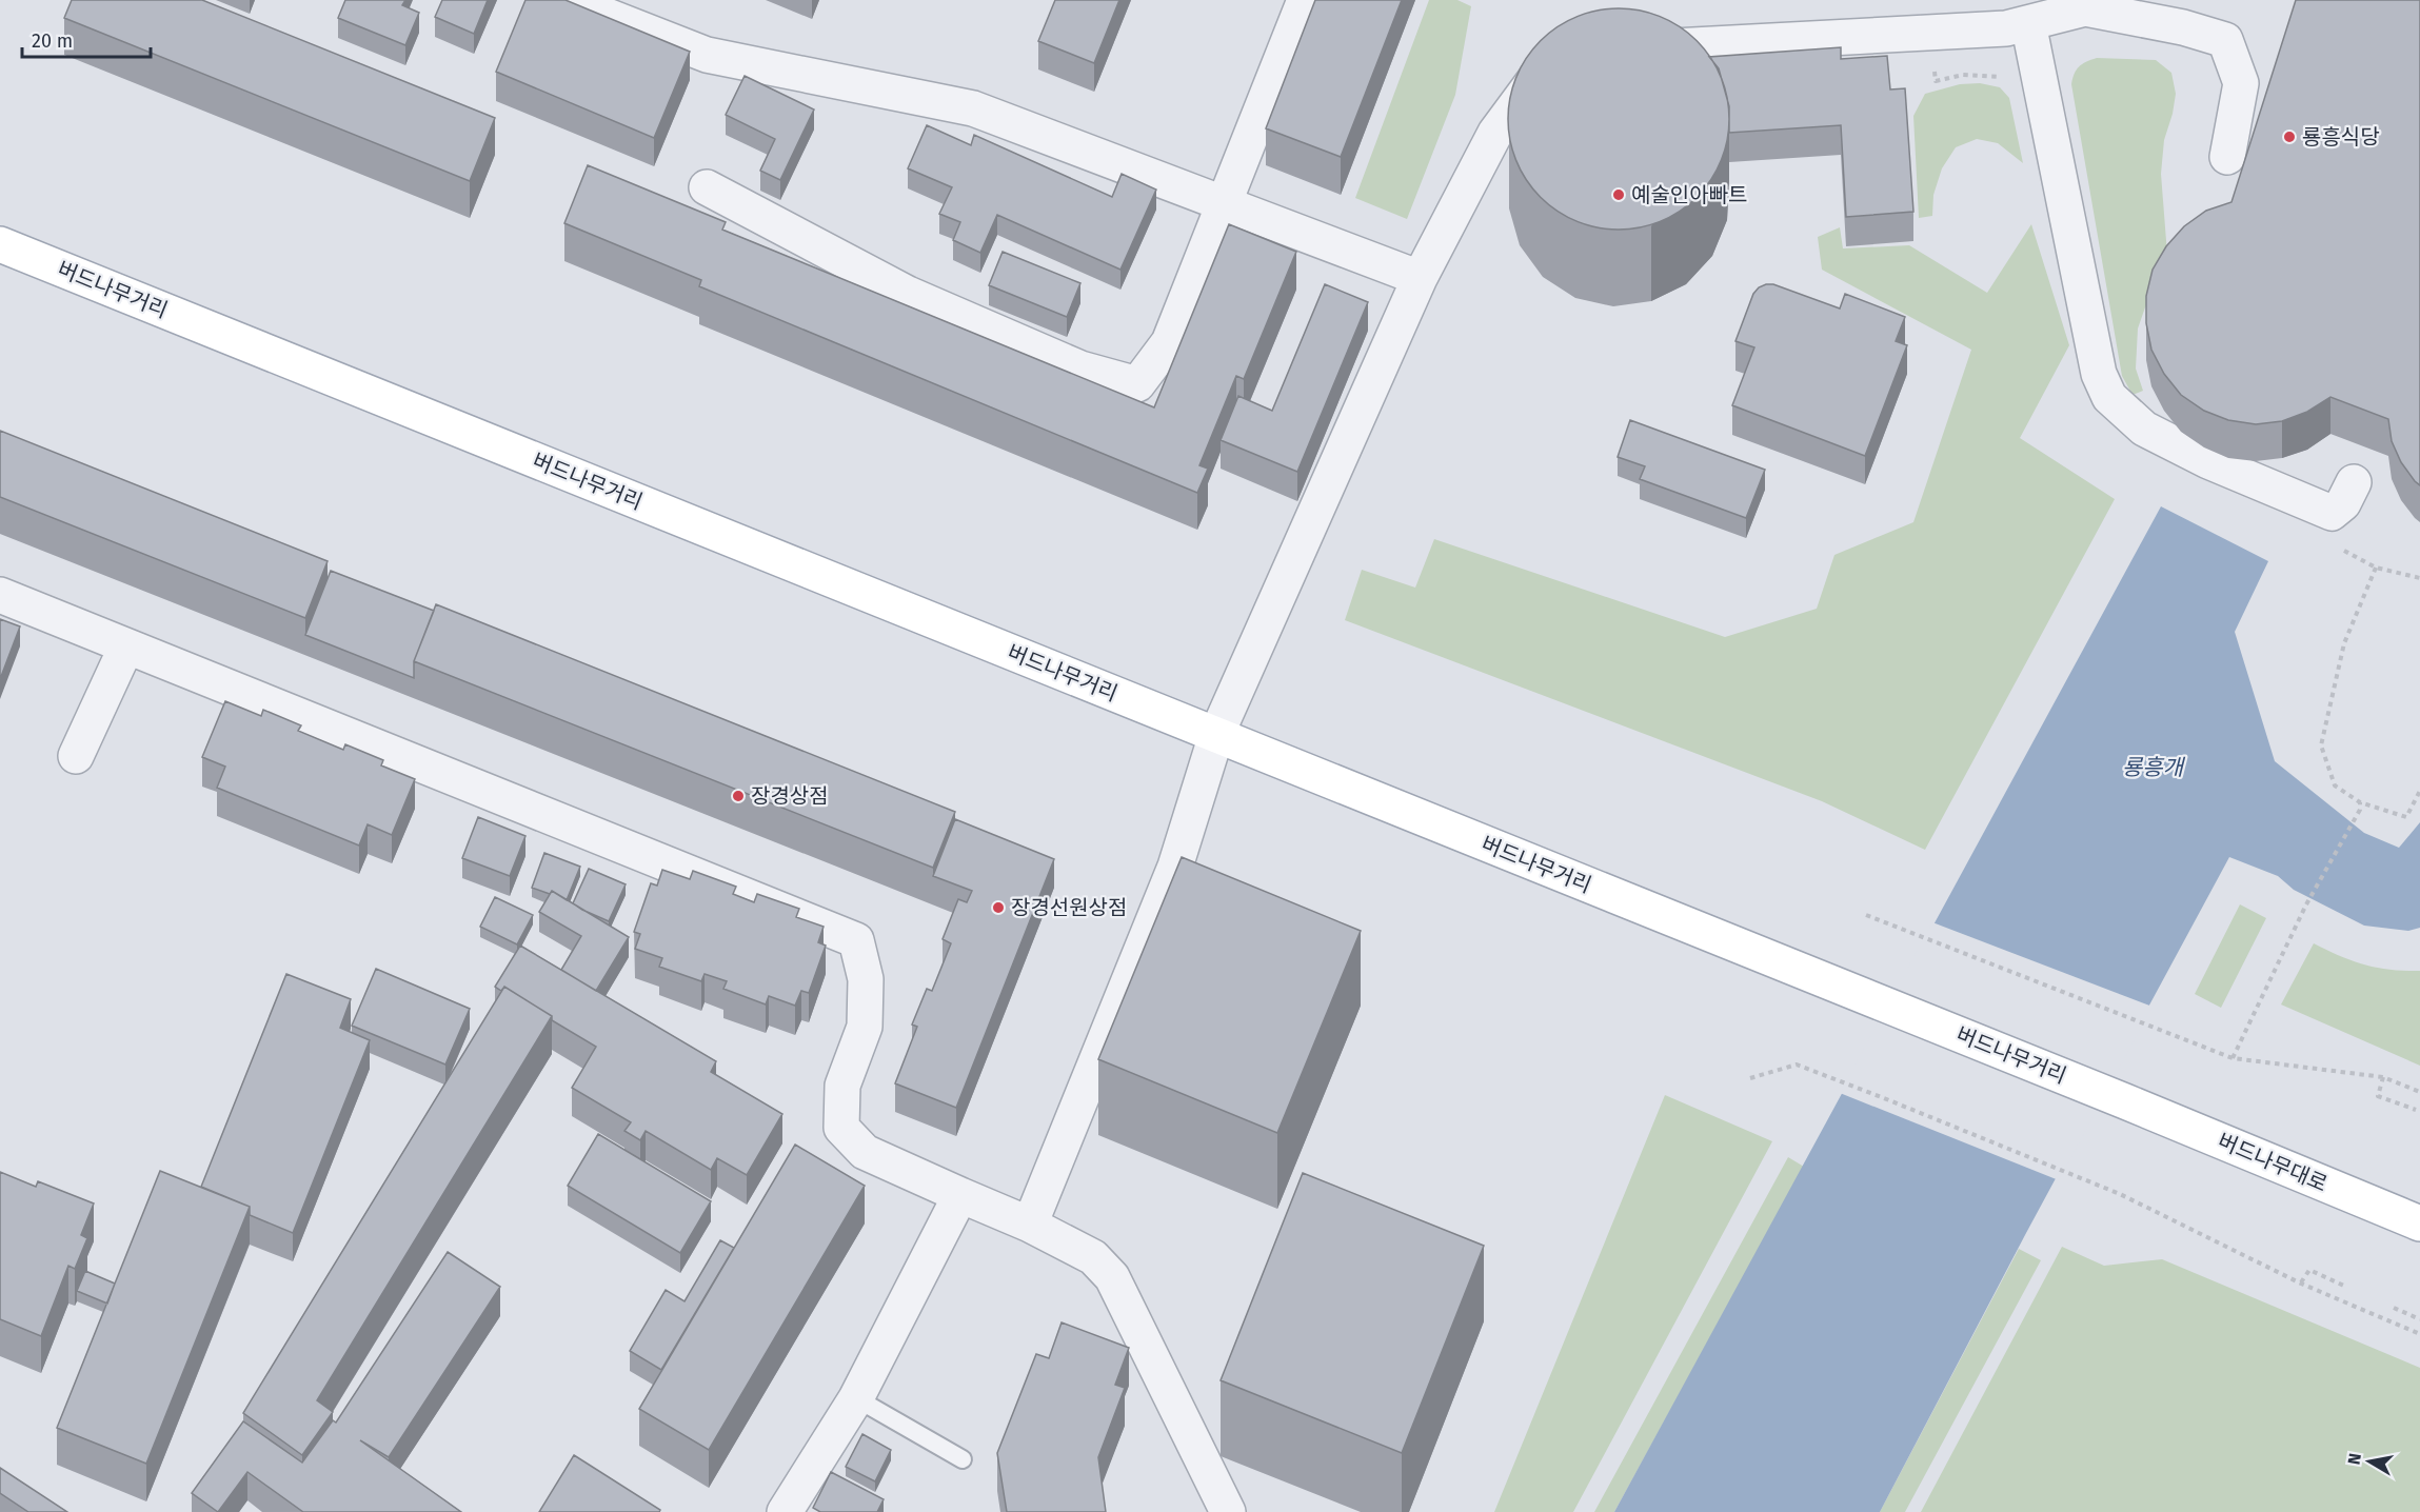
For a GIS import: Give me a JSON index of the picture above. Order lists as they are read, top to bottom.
{
  "streets": {
    "main road": ["버드나무거리", "버드나무대로"]
  },
  "crossings": [
    ["버드나무거리", "버드나무대로"]
  ],
  "water": ["룡흥개"],
  "places": [
    "룡흥식당",
    "예술인아빠트",
    "장경상점",
    "장경선원상점"
  ],
  "scale_bar": "20 m",
  "north": "left"
}
